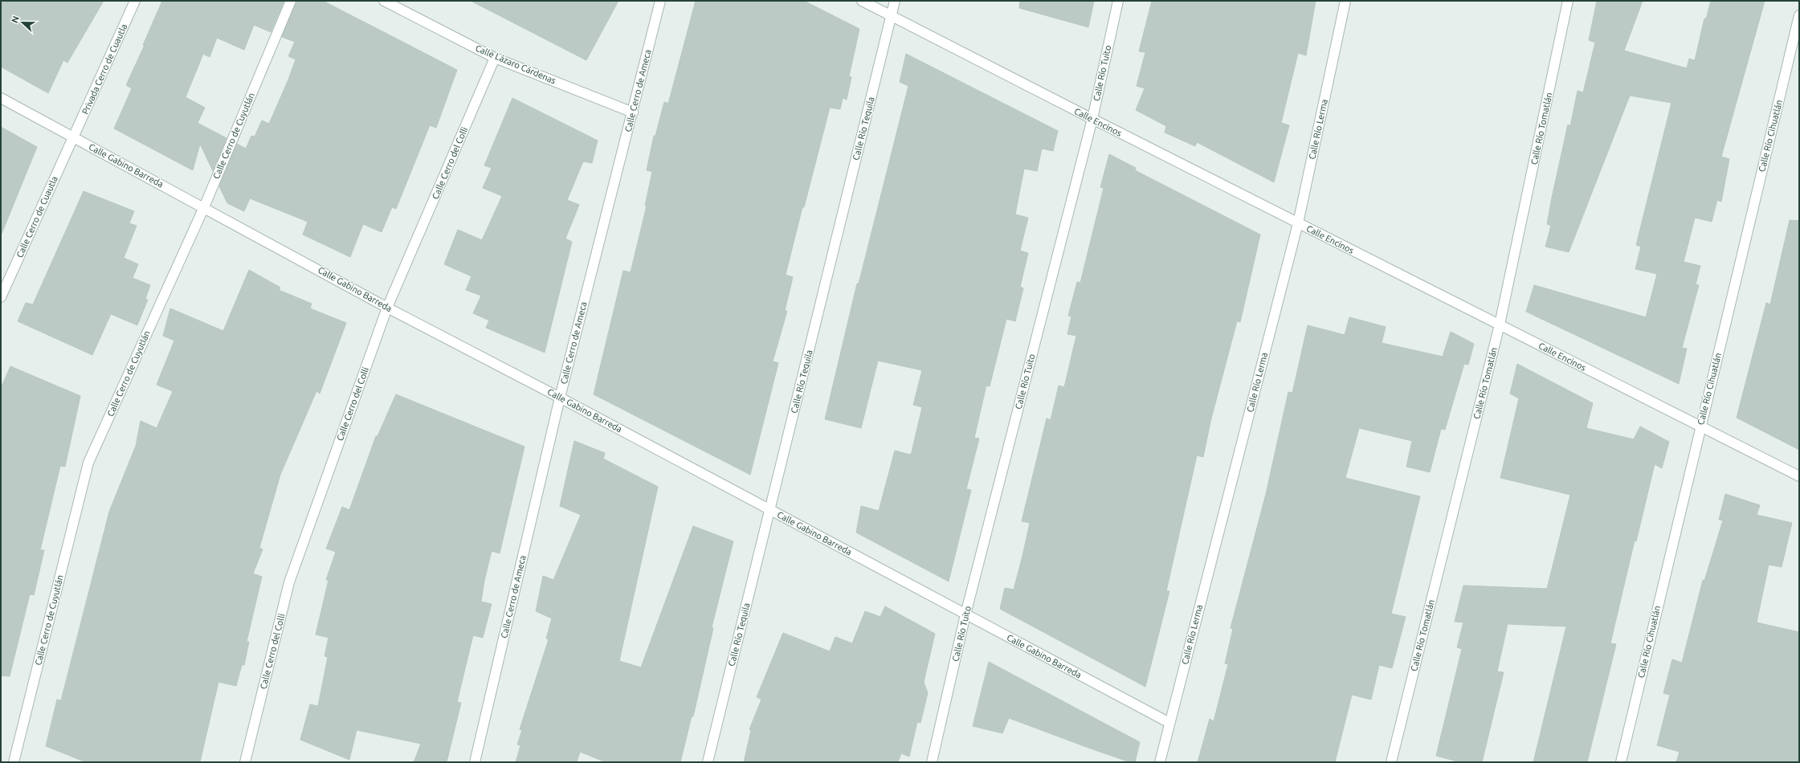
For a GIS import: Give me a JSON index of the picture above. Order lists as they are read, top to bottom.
{
  "streets": {
    "street": [
      "Calle Lázaro Cárdenas",
      "Privada Cerro de Cuautla",
      "Calle Río Tuito",
      "Calle Cerro de Ameca",
      "Calle Encinos",
      "Calle Río Tequila",
      "Calle Río Tomatlán",
      "Calle Río Lerma",
      "Calle Cerro de Cuyutlán",
      "Calle Río Cihuatlán",
      "Calle Cerro del Colli",
      "Calle Gabino Barreda",
      "Calle Cerro de Cuautla"
    ]
  },
  "crossings": [
    ["Calle Lázaro Cárdenas", "Calle Cerro de Ameca"],
    ["Calle Lázaro Cárdenas", "Calle Cerro del Colli"],
    ["Privada Cerro de Cuautla", "Calle Gabino Barreda"],
    ["Privada Cerro de Cuautla", "Calle Cerro de Cuautla"],
    ["Calle Río Tuito", "Calle Encinos"],
    ["Calle Río Tuito", "Calle Gabino Barreda"],
    ["Calle Cerro de Ameca", "Calle Gabino Barreda"],
    ["Calle Encinos", "Calle Río Tequila"],
    ["Calle Encinos", "Calle Río Tomatlán"],
    ["Calle Encinos", "Calle Río Lerma"],
    ["Calle Encinos", "Calle Río Cihuatlán"],
    ["Calle Río Tequila", "Calle Gabino Barreda"],
    ["Calle Río Lerma", "Calle Gabino Barreda"],
    ["Calle Cerro de Cuyutlán", "Calle Gabino Barreda"],
    ["Calle Cerro del Colli", "Calle Gabino Barreda"],
    ["Calle Gabino Barreda", "Calle Cerro de Cuautla"]
  ],
  "north": "left"
}
